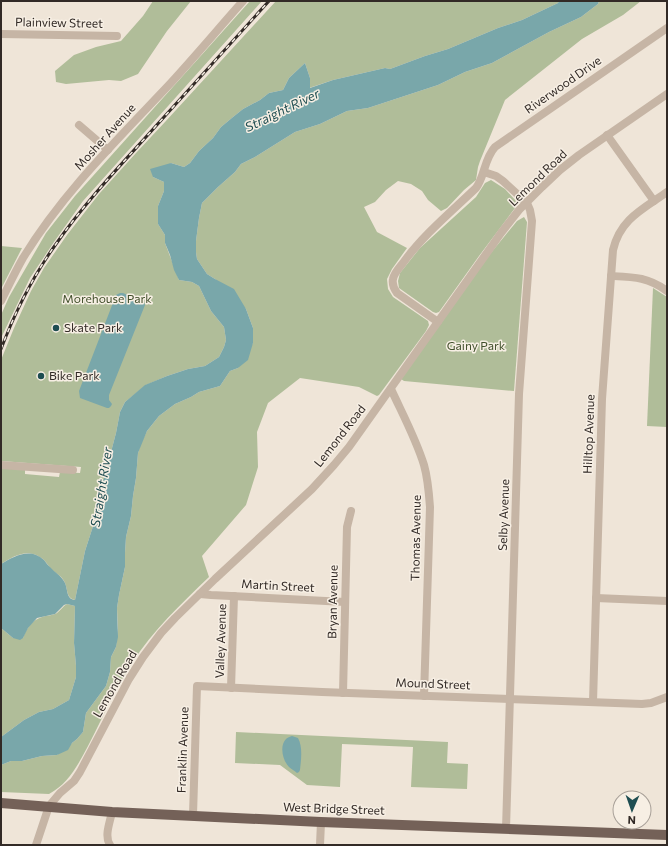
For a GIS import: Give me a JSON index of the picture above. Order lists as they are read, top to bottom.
{
  "streets": {
    "main road": ["West Bridge Street"],
    "street": [
      "Plainview Street",
      "Riverwood Drive",
      "Mosher Avenue",
      "Lemond Road",
      "Hilltop Avenue",
      "Selby Avenue",
      "Thomas Avenue",
      "Martin Street",
      "Bryan Avenue",
      "Valley Avenue",
      "Mound Street",
      "Franklin Avenue"
    ]
  },
  "crossings": [
    ["Riverwood Drive", "Lemond Road"],
    ["Lemond Road", "Selby Avenue"],
    ["Lemond Road", "Thomas Avenue"],
    ["Lemond Road", "Martin Street"],
    ["Lemond Road", "West Bridge Street"],
    ["Hilltop Avenue", "Mound Street"],
    ["Selby Avenue", "Mound Street"],
    ["Selby Avenue", "West Bridge Street"],
    ["Thomas Avenue", "Mound Street"],
    ["Martin Street", "Bryan Avenue"],
    ["Martin Street", "Valley Avenue"],
    ["Bryan Avenue", "Mound Street"],
    ["Valley Avenue", "Mound Street"],
    ["Mound Street", "Franklin Avenue"],
    ["Franklin Avenue", "West Bridge Street"]
  ],
  "water": ["Straight River"],
  "parks": ["Morehouse Park", "Gainy Park"],
  "places": ["Skate Park", "Bike Park"],
  "north": "bottom"
}
